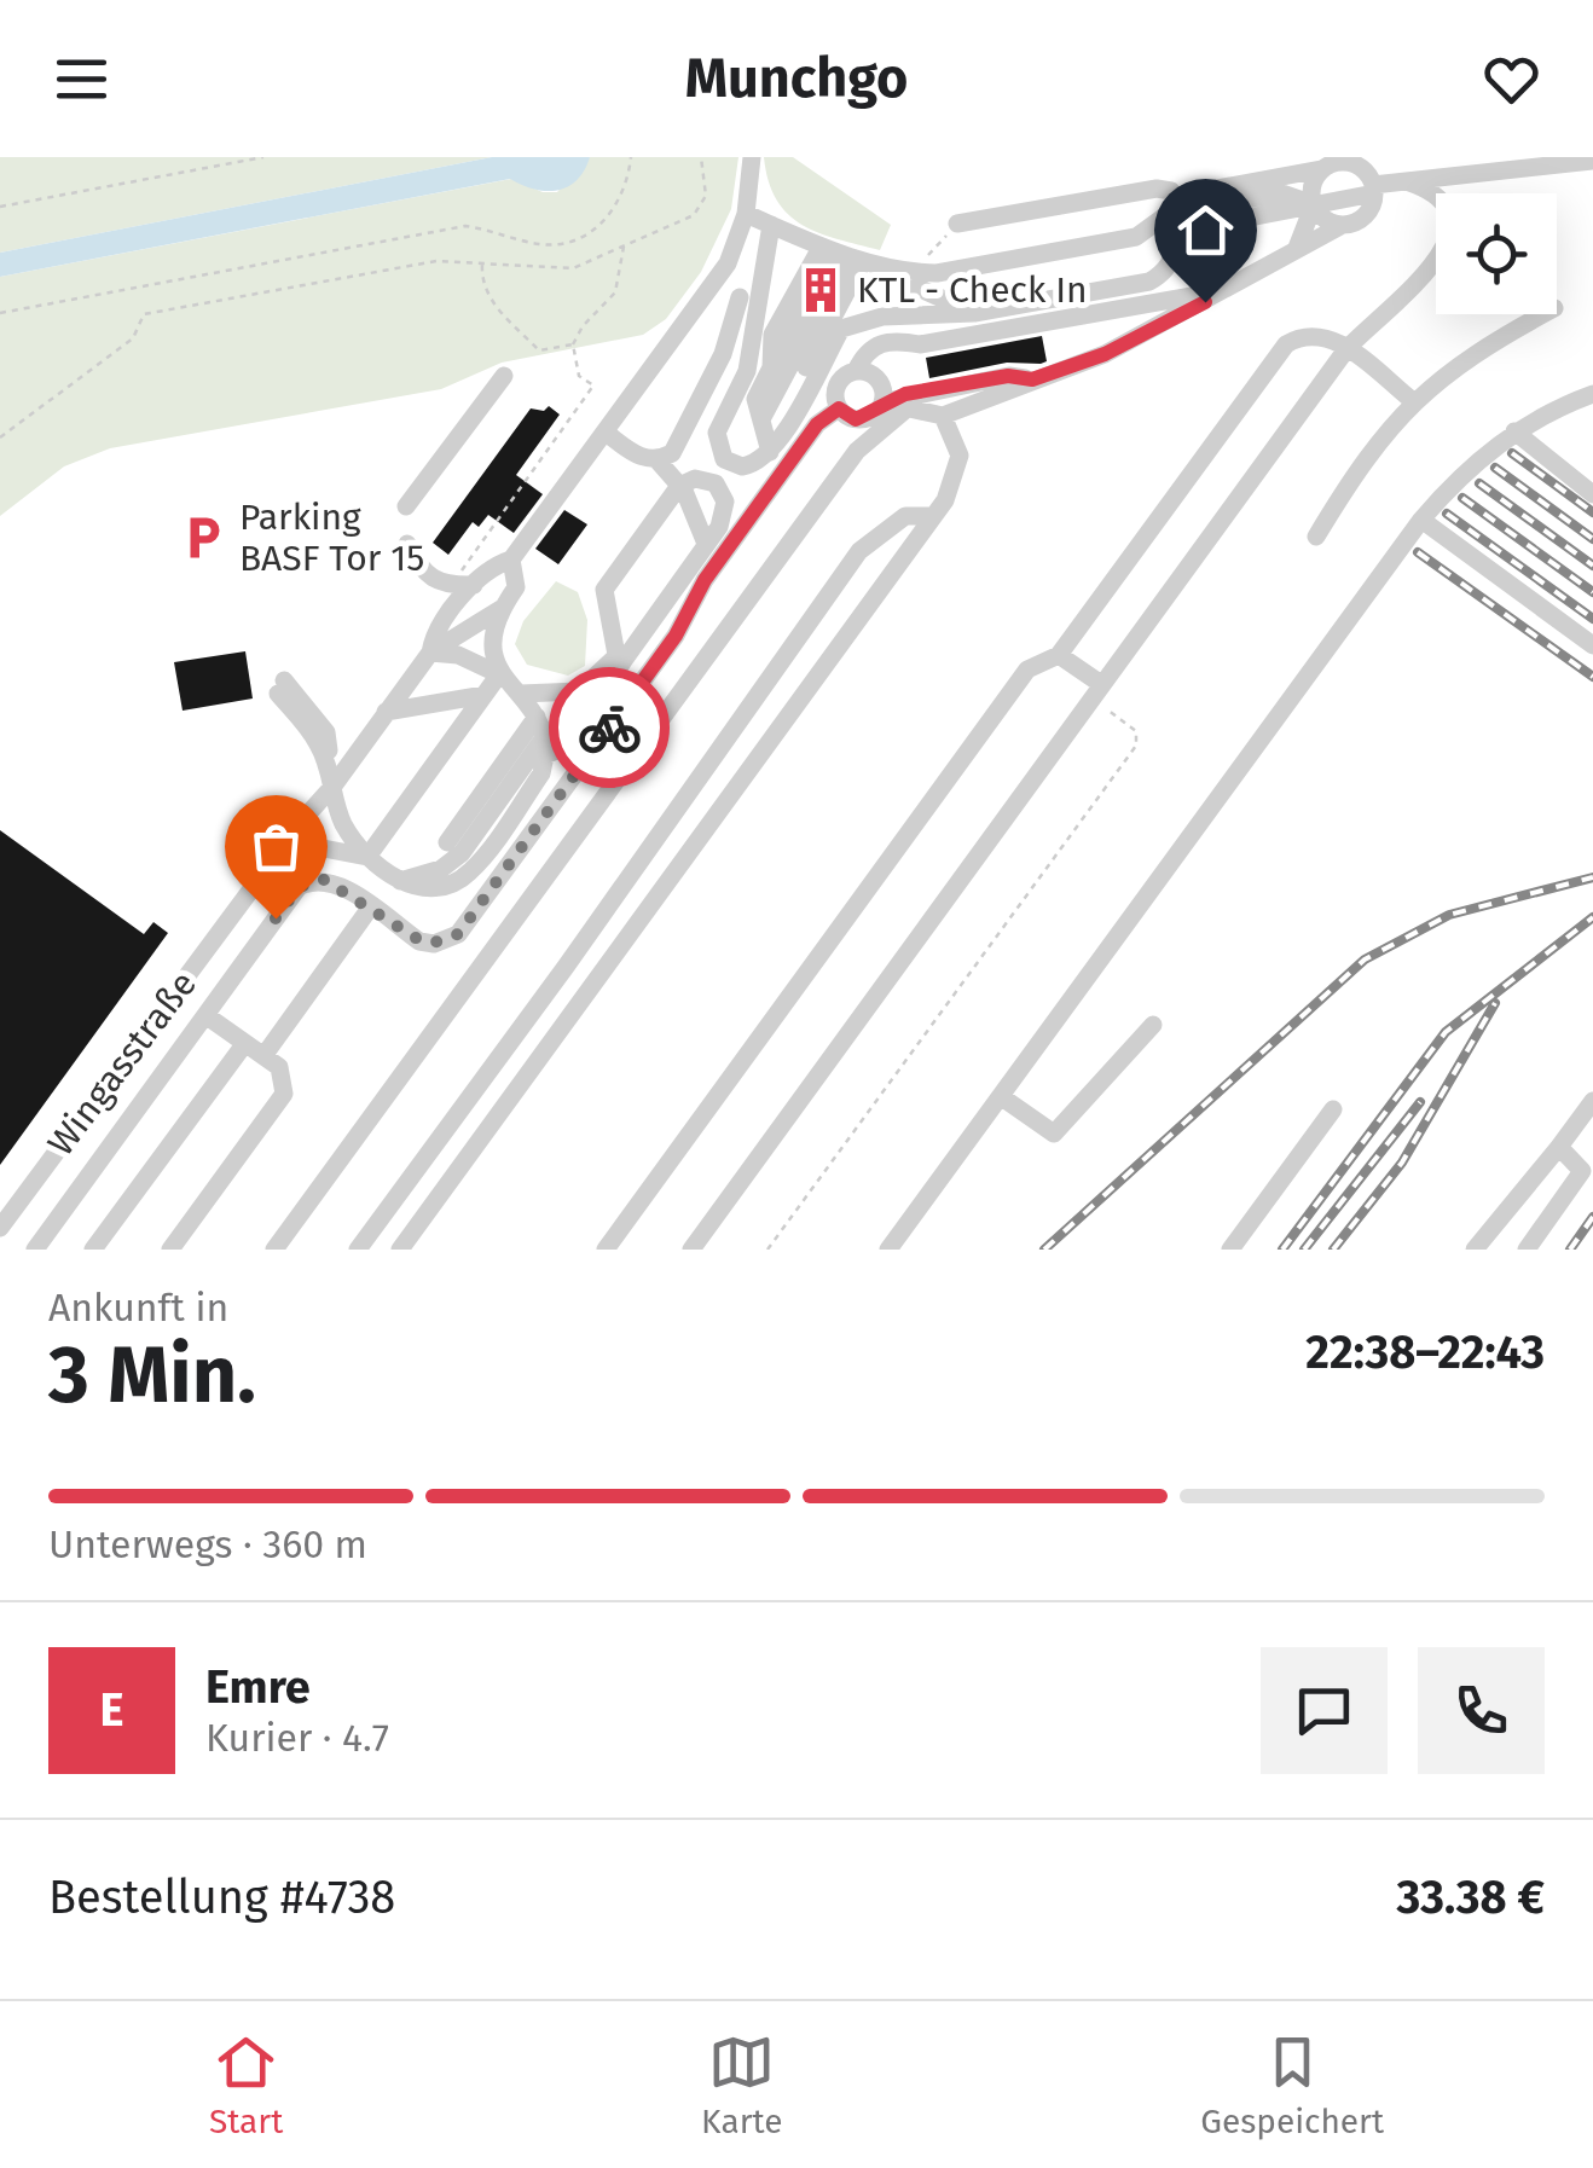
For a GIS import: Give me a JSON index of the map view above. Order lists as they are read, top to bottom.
{
  "streets": {
    "street": ["Wingasstraße"]
  },
  "places": {
    "building": ["KTL - Check In"],
    "parking": ["Parking BASF Tor 15"]
  },
  "page": {
    "header": "Munchgo",
    "heading": ["3 Min.", "Ankunft in", "22:38–22:43"],
    "panel": [
      "Emre",
      "Kurier · 4.7",
      "Bestellung #4738",
      "33.38 €"
    ],
    "bar": "Unterwegs · 360 m",
    "round": "E",
    "tabs": ["Start", "Karte", "Gespeichert"]
  }
}
